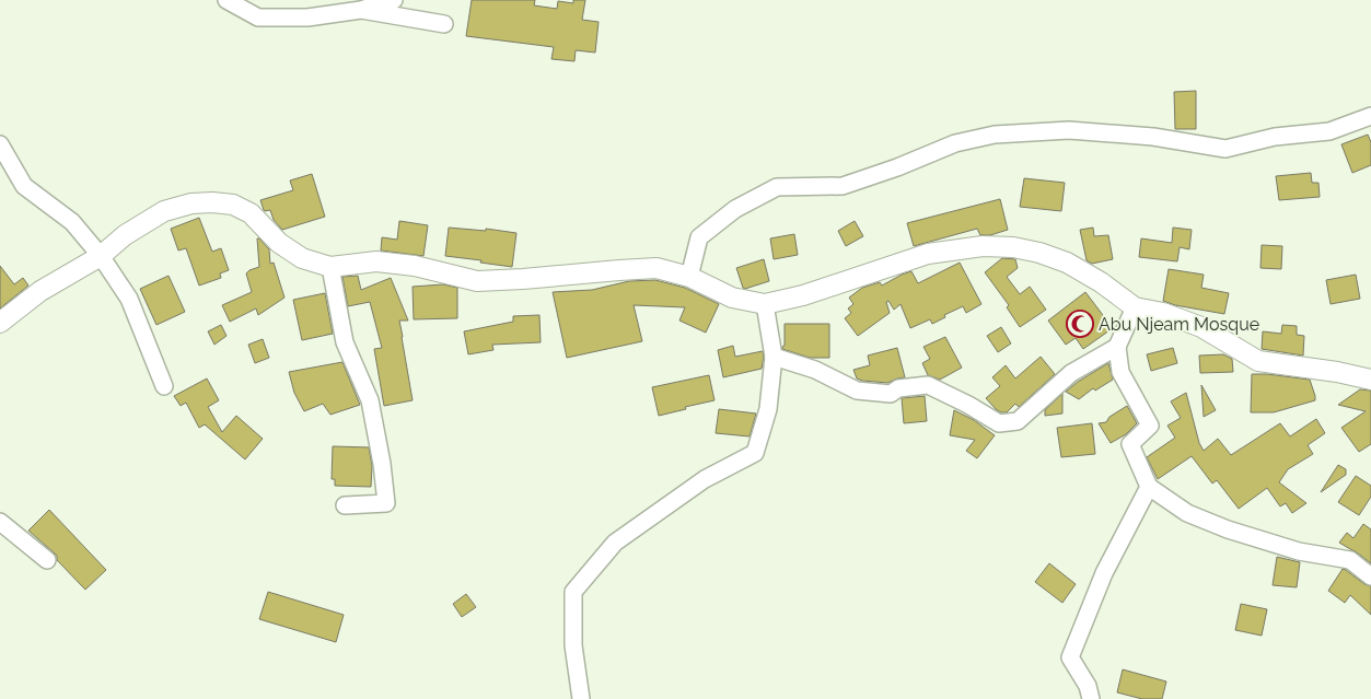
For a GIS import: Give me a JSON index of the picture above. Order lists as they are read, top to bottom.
{
  "places": {
    "mosque": ["Abu Njeam Mosque"]
  }
}
